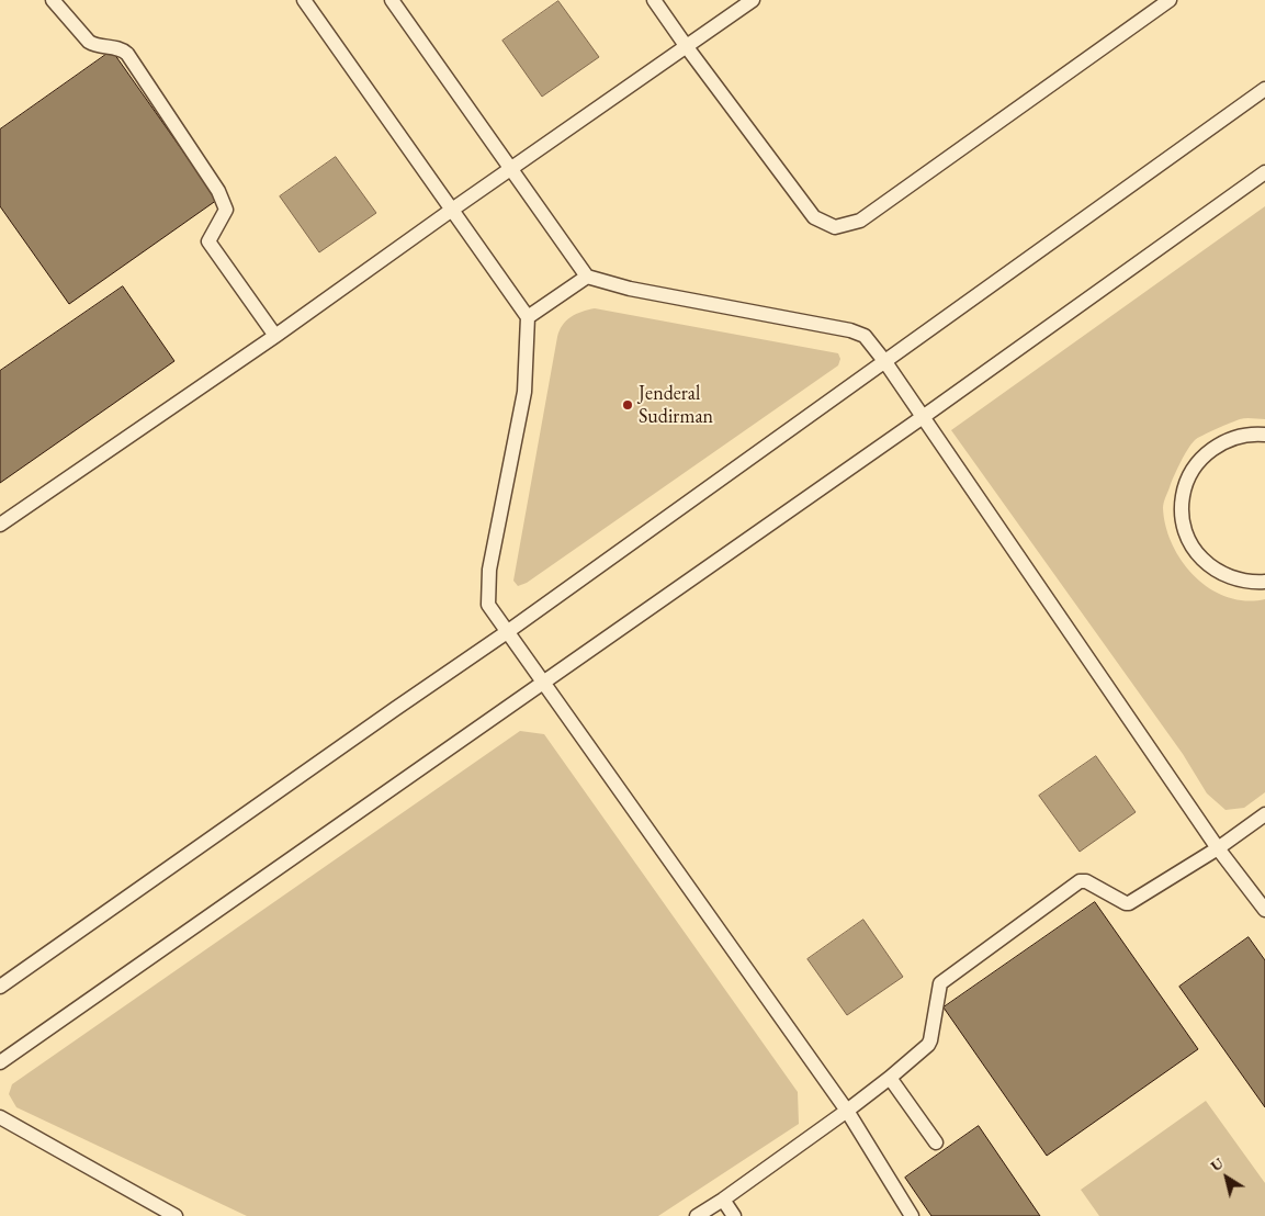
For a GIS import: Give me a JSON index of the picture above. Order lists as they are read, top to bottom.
{
  "places": ["Jenderal Sudirman"],
  "north": "top left"
}
